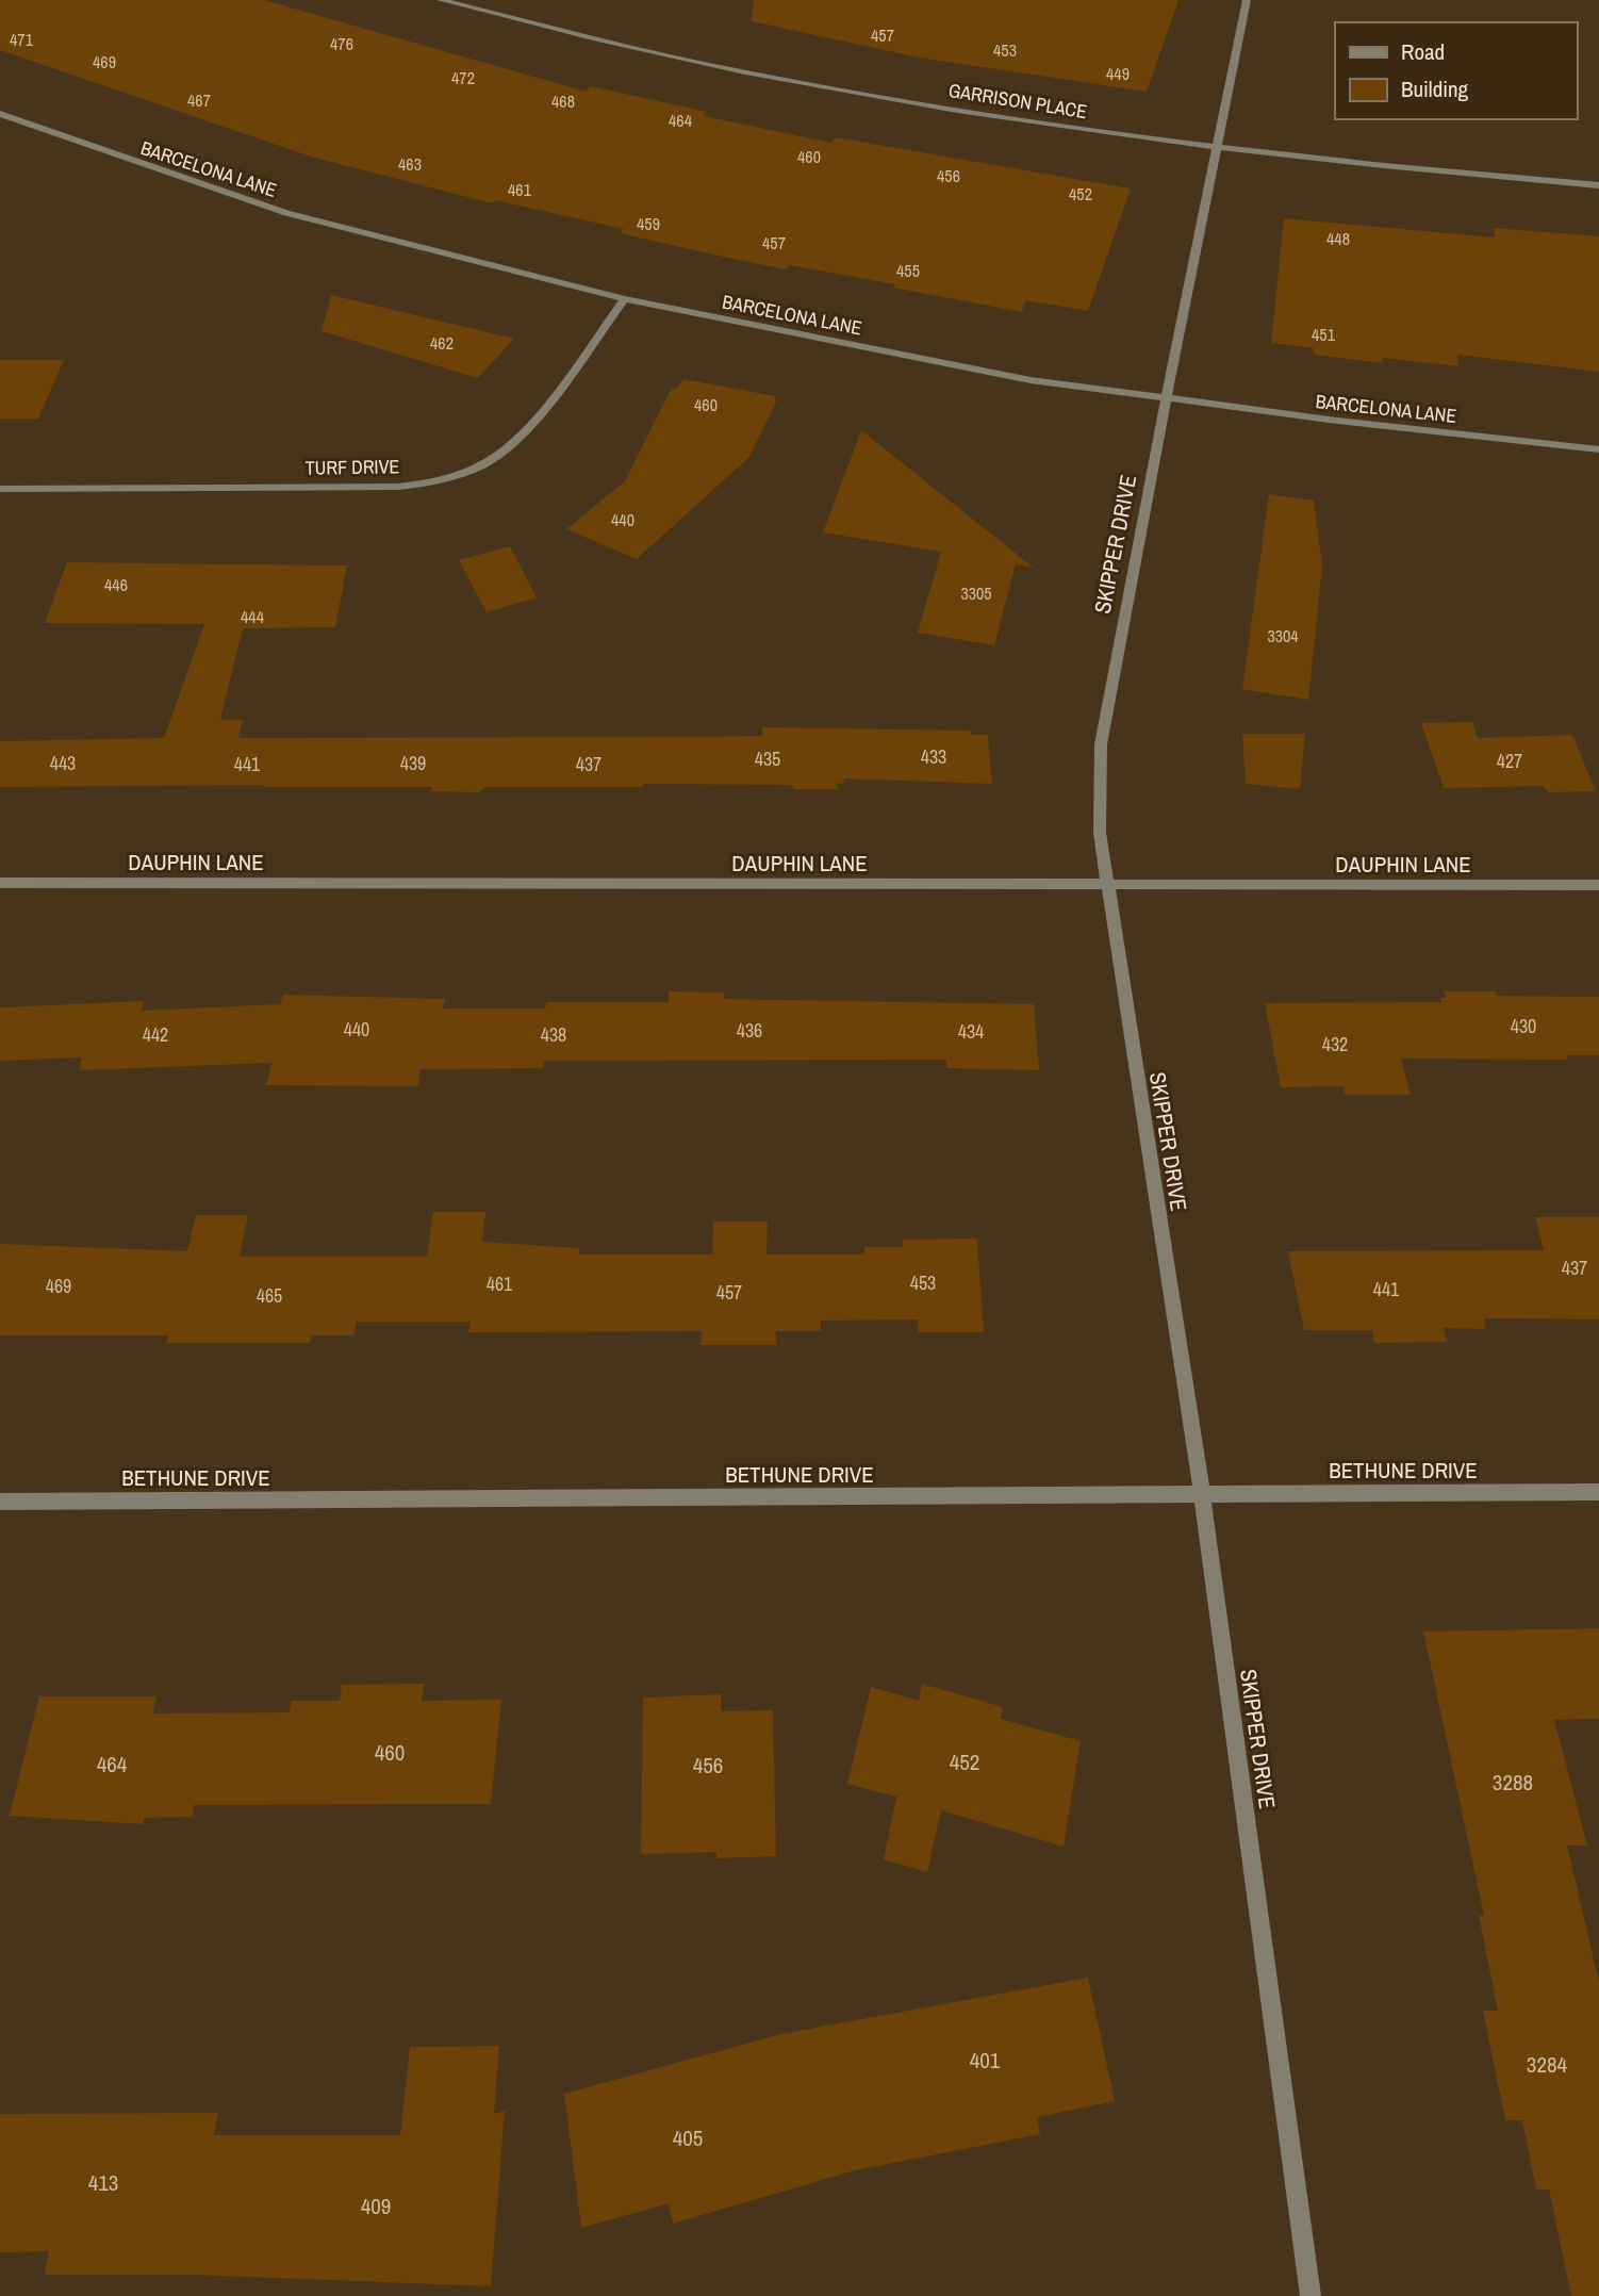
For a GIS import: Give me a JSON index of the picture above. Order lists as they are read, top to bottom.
{
  "streets": {
    "street": [
      "GARRISON PLACE",
      "BARCELONA LANE",
      "TURF DRIVE",
      "SKIPPER DRIVE",
      "DAUPHIN LANE",
      "BETHUNE DRIVE"
    ]
  },
  "crossings": [
    ["GARRISON PLACE", "SKIPPER DRIVE"],
    ["BARCELONA LANE", "TURF DRIVE"],
    ["BARCELONA LANE", "SKIPPER DRIVE"],
    ["SKIPPER DRIVE", "DAUPHIN LANE"],
    ["SKIPPER DRIVE", "BETHUNE DRIVE"]
  ],
  "house_numbers": [
    "457",
    "471",
    "476",
    "453",
    "469",
    "449",
    "472",
    "467",
    "468",
    "464",
    "460",
    "463",
    "456",
    "461",
    "452",
    "459",
    "448",
    "457",
    "455",
    "451",
    "462",
    "460",
    "440",
    "446",
    "3305",
    "444",
    "3304",
    "433",
    "435",
    "427",
    "443",
    "439",
    "441",
    "437",
    "430",
    "440",
    "436",
    "434",
    "442",
    "438",
    "432",
    "437",
    "453",
    "461",
    "469",
    "441",
    "457",
    "465",
    "460",
    "452",
    "464",
    "456",
    "3288",
    "401",
    "3284",
    "405",
    "413",
    "409"
  ],
  "legend": ["Road", "Building"]
}
